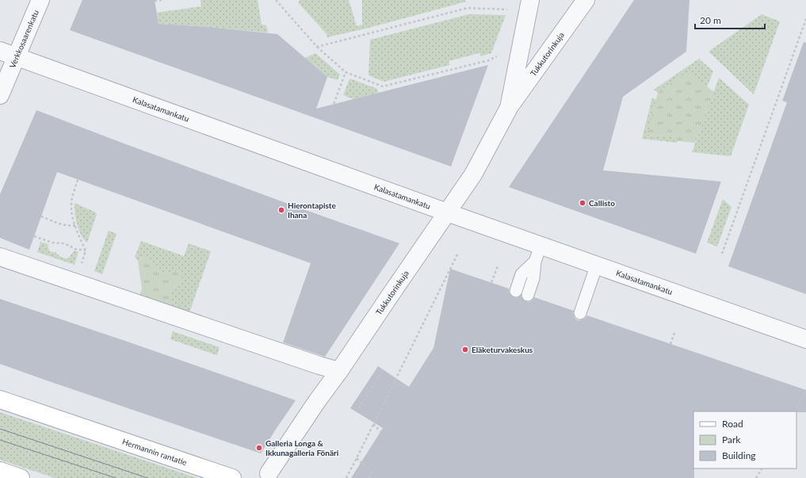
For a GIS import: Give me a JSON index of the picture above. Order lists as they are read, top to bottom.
{
  "streets": {
    "main road": ["Hermannin rantatie"],
    "street": ["Verkkosaarenkatu", "Tukkutorinkuja", "Kalasatamankatu"]
  },
  "crossings": [
    ["Verkkosaarenkatu", "Kalasatamankatu"],
    ["Tukkutorinkuja", "Kalasatamankatu"]
  ],
  "places": [
    "Callisto",
    "Hierontapiste Ihana",
    "Eläketurvakeskus",
    "Galleria Longa & Ikkunagalleria Fönäri"
  ],
  "legend": ["Road", "Park", "Building"],
  "scale_bar": "20 m"
}
